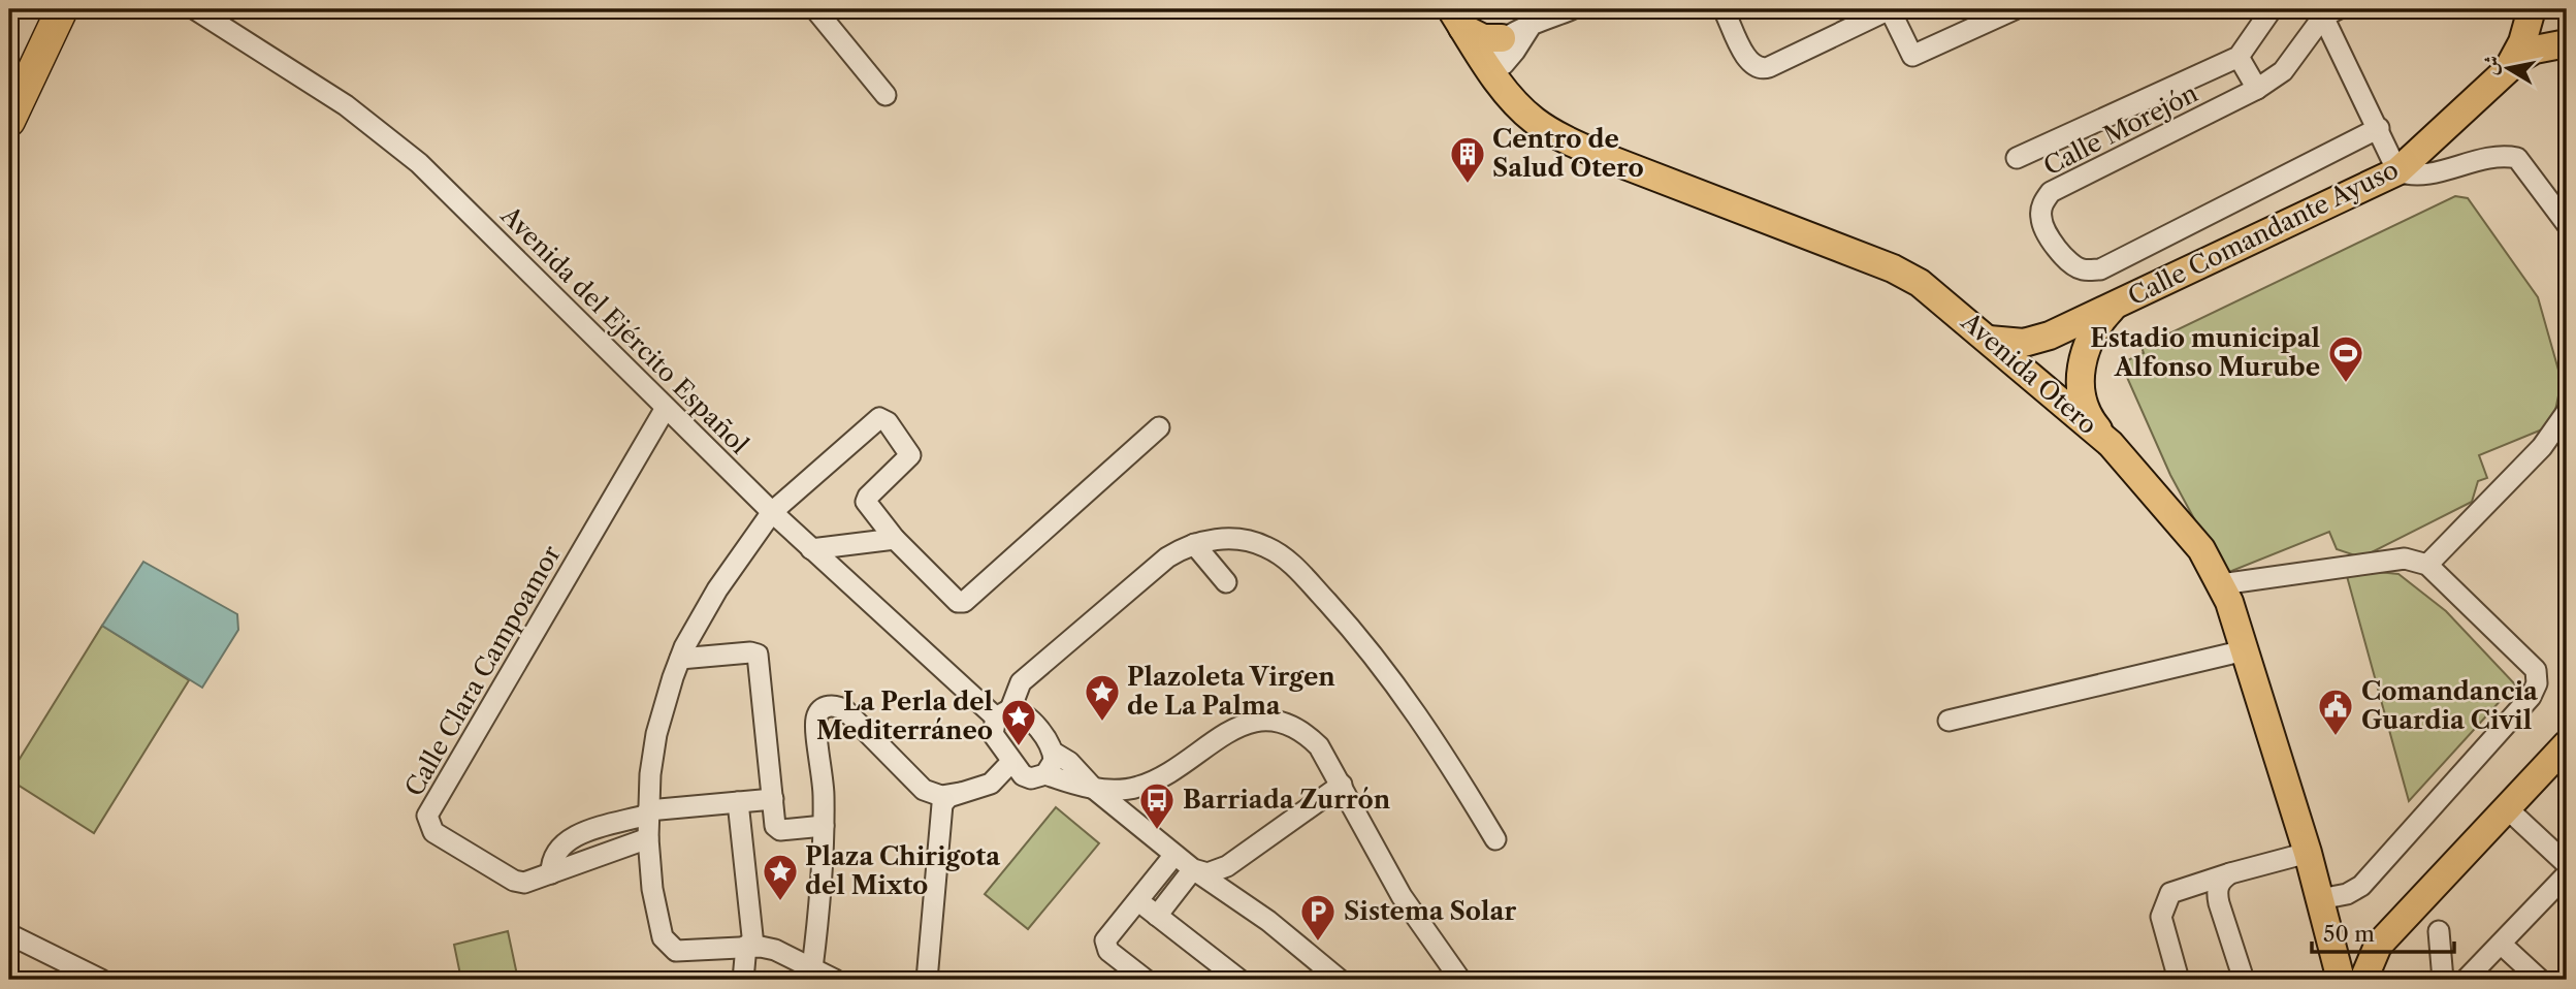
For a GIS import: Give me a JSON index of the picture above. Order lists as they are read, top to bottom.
{
  "streets": {
    "main road": ["Calle Comandante Ayuso", "Avenida Otero"],
    "street": ["Calle Morejón", "Avenida del Ejército Español", "Calle Clara Campoamor"]
  },
  "crossings": [
    ["Calle Comandante Ayuso", "Avenida Otero"],
    ["Avenida del Ejército Español", "Calle Clara Campoamor"]
  ],
  "places": {
    "building": ["Centro de Salud Otero"],
    "sports": ["Estadio municipal Alfonso Murube"],
    "place": ["Plazoleta Virgen de La Palma", "La Perla del Mediterráneo", "Plaza Chirigota del Mixto"],
    "public building": ["Comandancia Guardia Civil"],
    "bus stop": ["Barriada Zurrón"],
    "parking": ["Sistema Solar"]
  },
  "scale_bar": "50 m",
  "north": "left"
}
